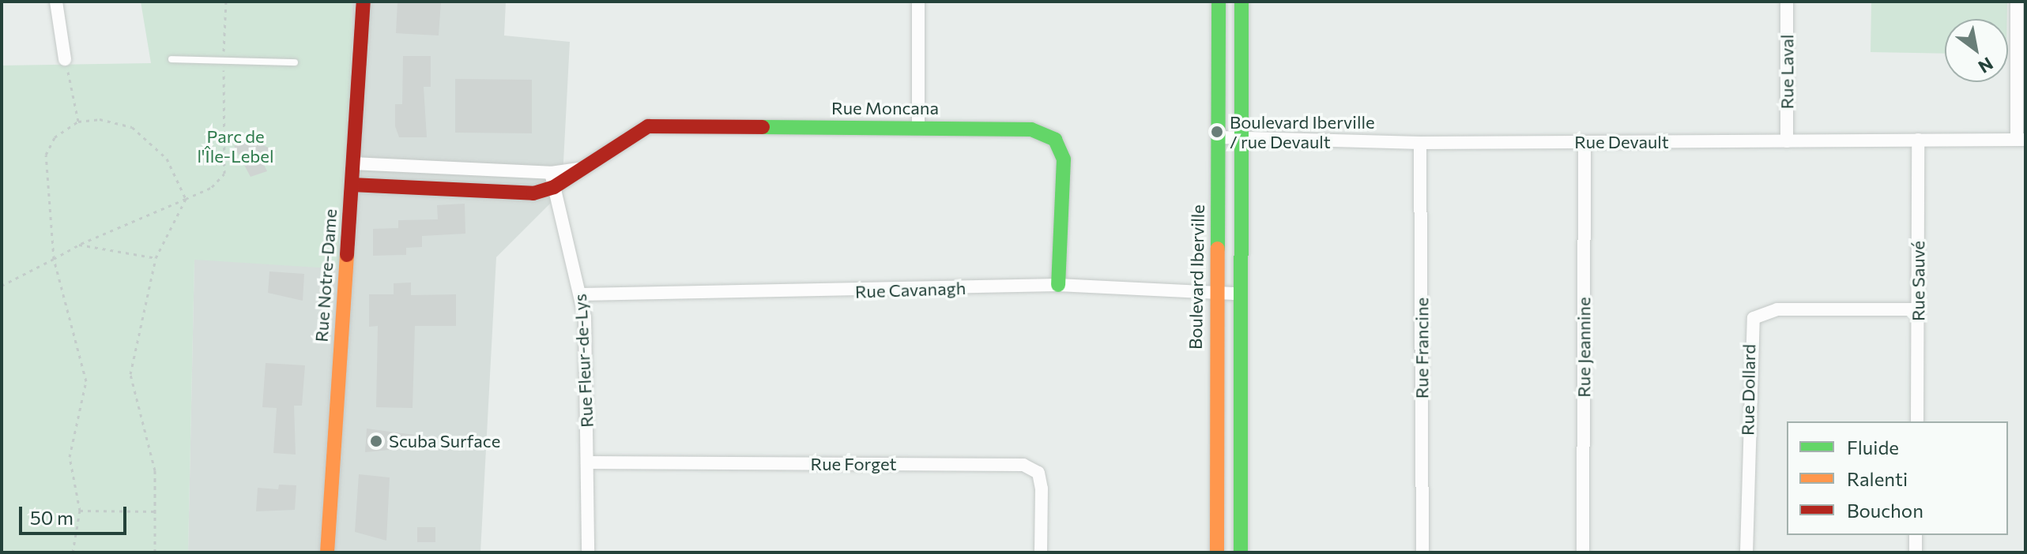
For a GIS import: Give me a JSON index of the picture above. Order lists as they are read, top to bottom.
{
  "streets": {
    "street": [
      "Rue Laval",
      "Rue Moncana",
      "Rue Devault",
      "Rue Notre-Dame",
      "Boulevard Iberville",
      "Rue Sauvé",
      "Rue Cavanagh",
      "Rue Jeannine",
      "Rue Francine",
      "Rue Fleur-de-Lys",
      "Rue Dollard",
      "Rue Forget"
    ]
  },
  "crossings": [
    ["Rue Laval", "Rue Devault"],
    ["Rue Moncana", "Rue Notre-Dame"],
    ["Rue Moncana", "Rue Cavanagh"],
    ["Rue Moncana", "Rue Fleur-de-Lys"],
    ["Rue Devault", "Boulevard Iberville"],
    ["Rue Devault", "Rue Sauvé"],
    ["Rue Devault", "Rue Jeannine"],
    ["Rue Devault", "Rue Francine"],
    ["Boulevard Iberville", "Rue Cavanagh"],
    ["Rue Sauvé", "Rue Dollard"],
    ["Rue Cavanagh", "Rue Fleur-de-Lys"],
    ["Rue Fleur-de-Lys", "Rue Forget"]
  ],
  "parks": ["Parc de l'Île-Lebel"],
  "places": ["Boulevard Iberville / rue Devault", "Scuba Surface"],
  "legend": ["Fluide", "Ralenti", "Bouchon"],
  "scale_bar": "50 m",
  "north": "bottom right"
}
